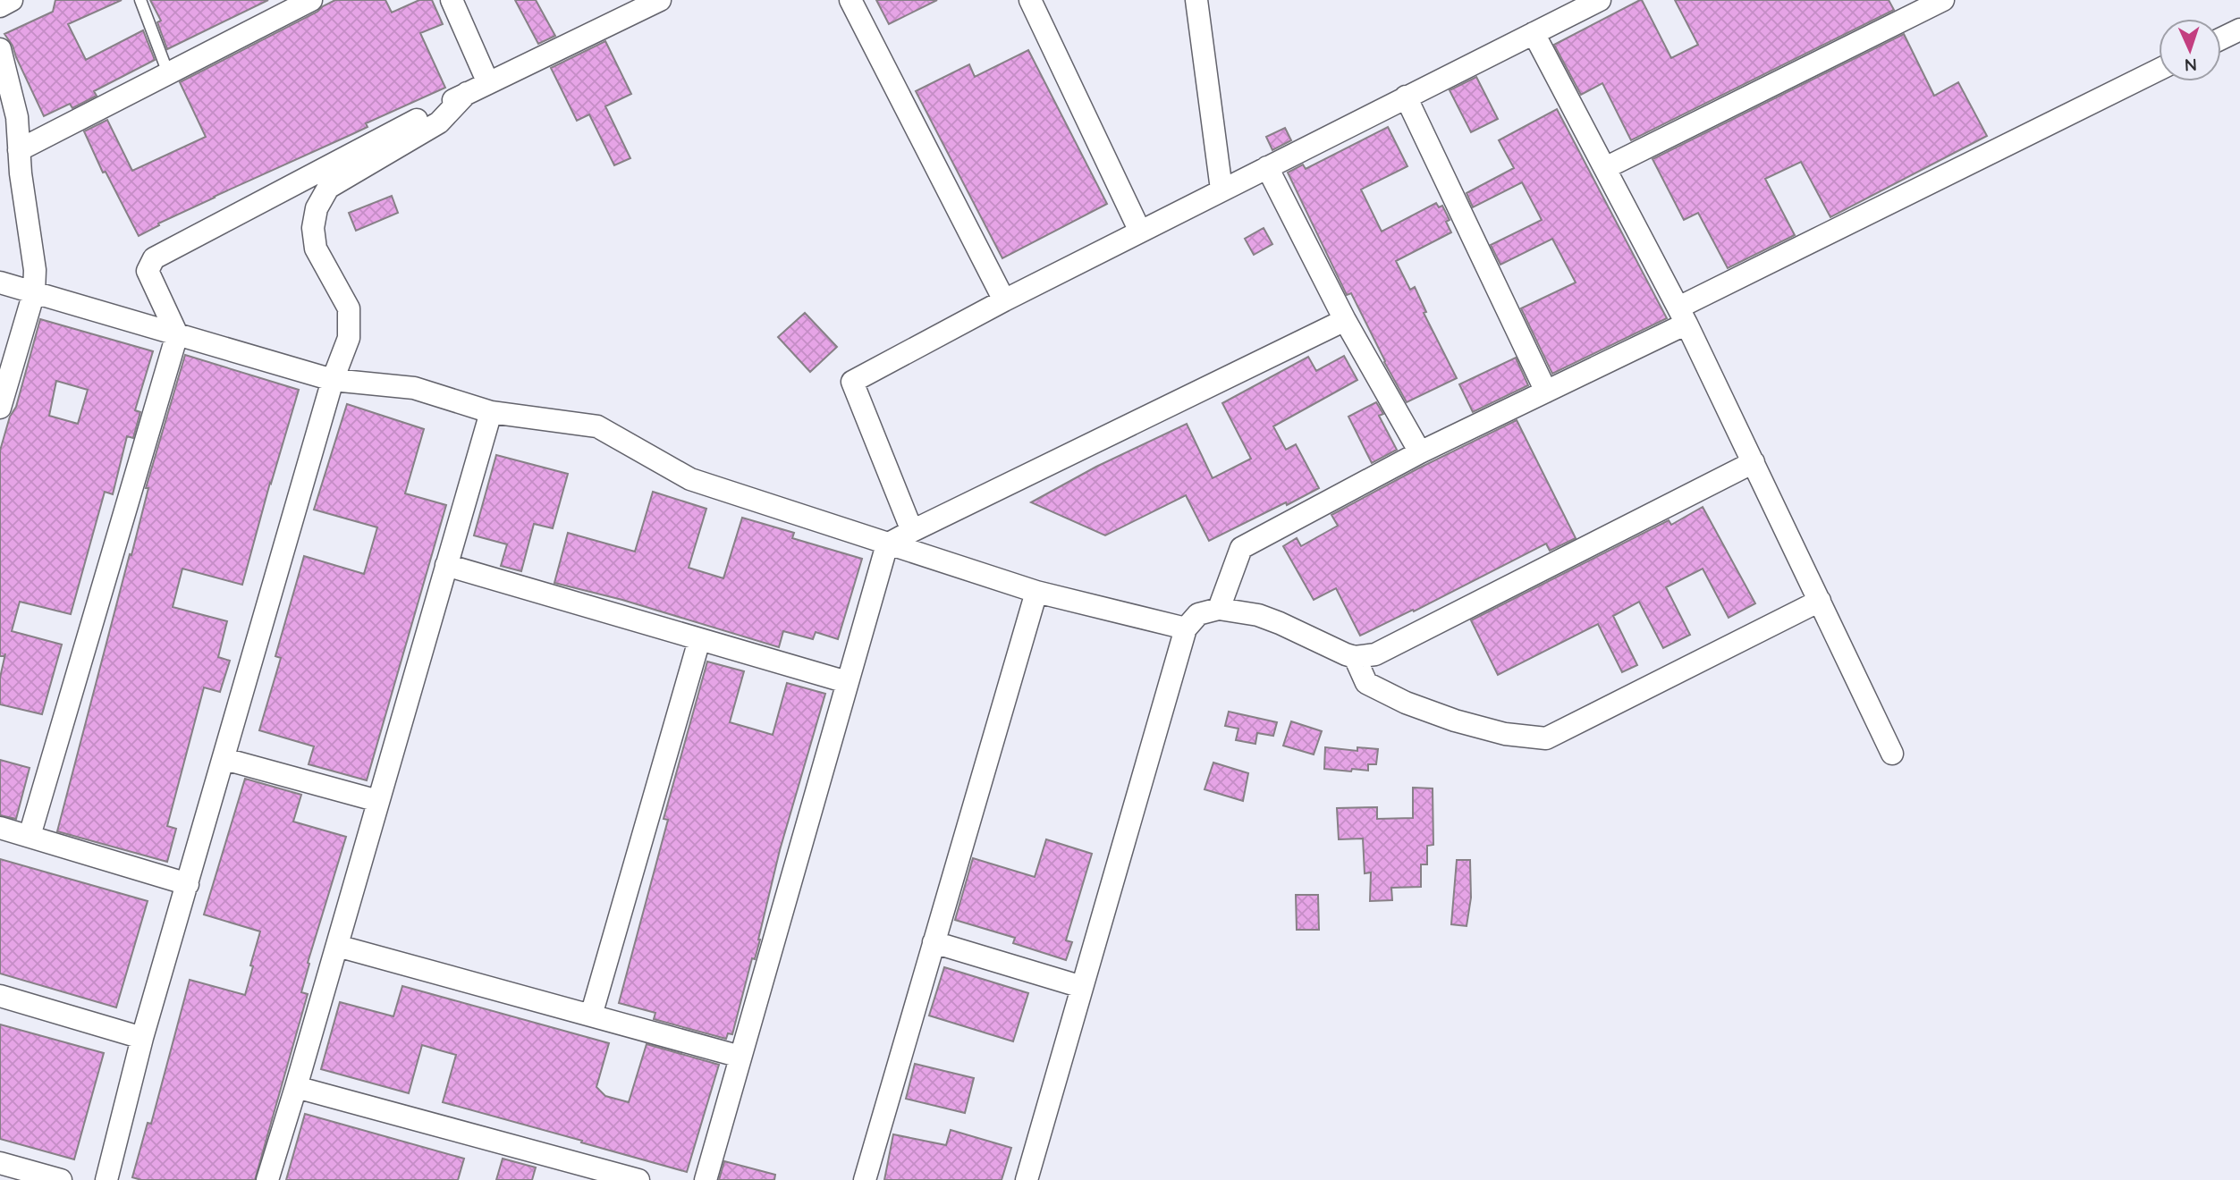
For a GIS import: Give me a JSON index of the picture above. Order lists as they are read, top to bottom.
{
  "north": "bottom"
}
